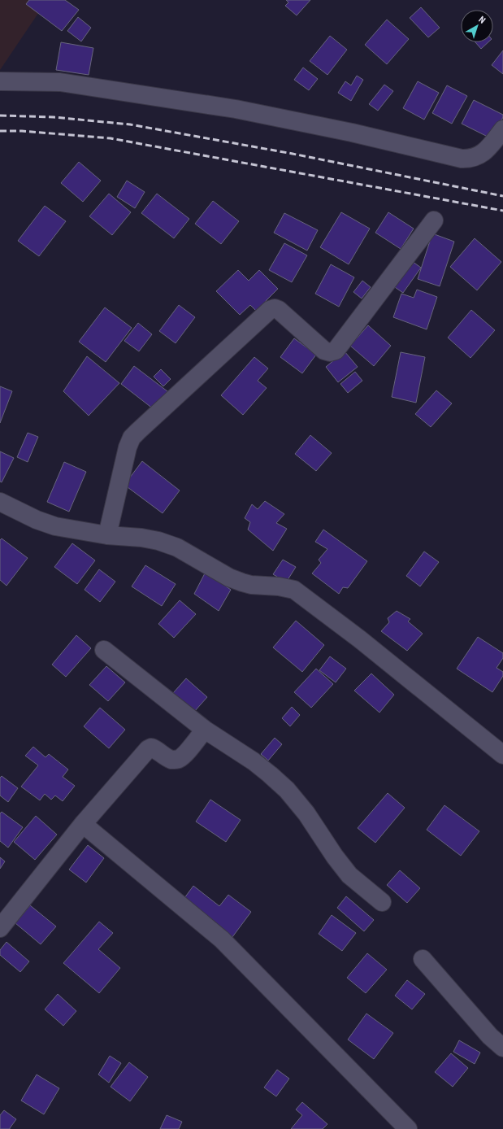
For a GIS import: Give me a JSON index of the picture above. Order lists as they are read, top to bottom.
{
  "north": "top right"
}
